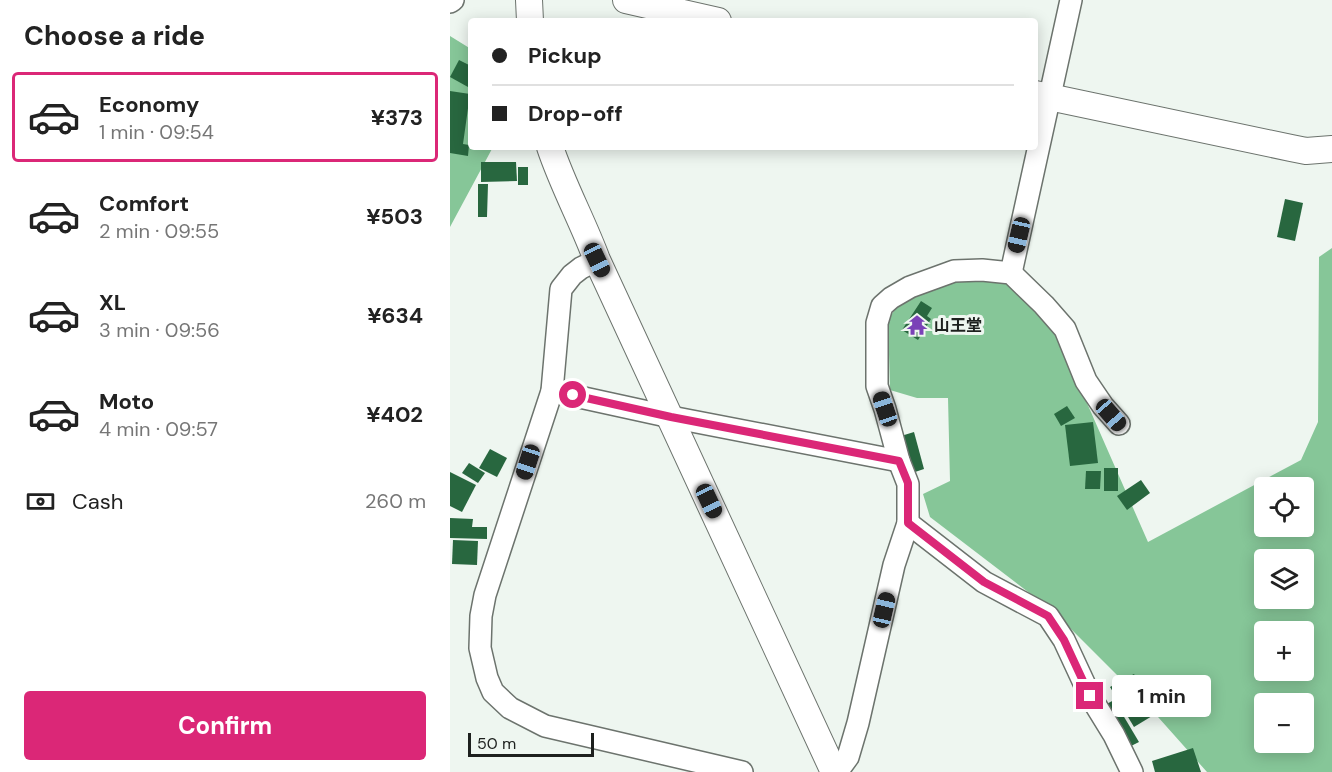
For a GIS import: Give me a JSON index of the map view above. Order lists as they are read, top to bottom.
{
  "places": {
    "temple": ["山王堂"]
  },
  "scale_bar": "50 m",
  "page": {
    "heading": "Choose a ride",
    "banner": ["Pickup", "Drop-off"],
    "list": [
      {
        "name": "Economy",
        "note": "1 min · 09:54",
        "value": "¥373"
      },
      {
        "name": "Comfort",
        "note": "2 min · 09:55",
        "value": "¥503"
      },
      {
        "name": "XL",
        "note": "3 min · 09:56",
        "value": "¥634"
      },
      {
        "name": "Moto",
        "note": "4 min · 09:57",
        "value": "¥402"
      }
    ],
    "pay": ["Cash", "260 m"],
    "map_buttons": ["+", "−"],
    "bubble": "1 min",
    "buttons": "Confirm",
    "scale": "50 m"
  }
}
